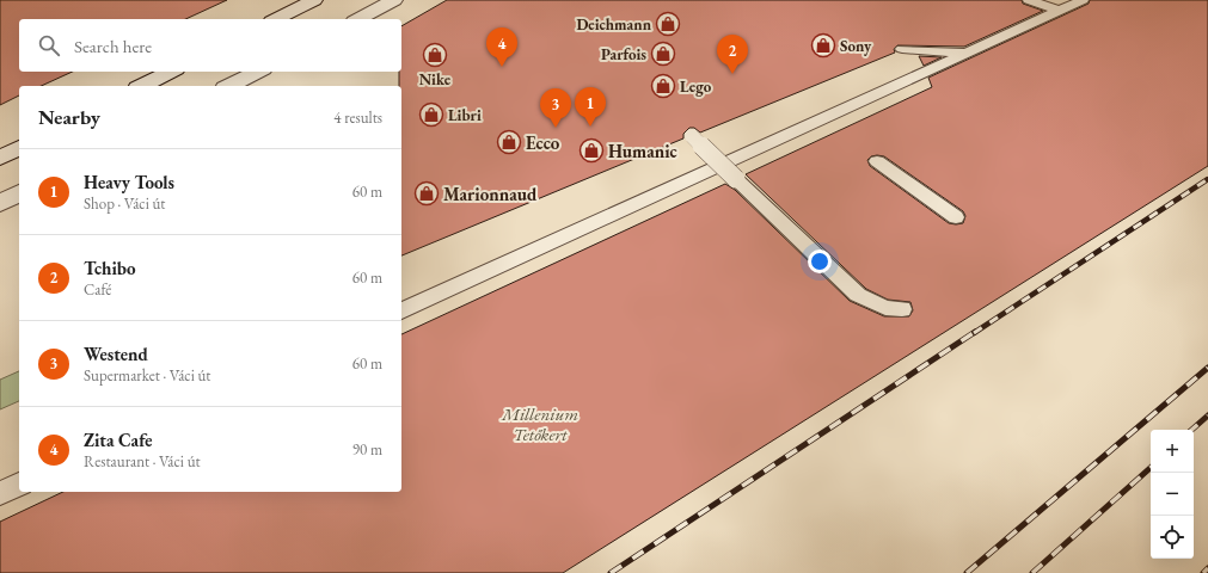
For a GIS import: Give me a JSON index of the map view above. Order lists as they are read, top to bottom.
{
  "parks": ["Millenium Tetőkert"],
  "places": {
    "shop": [
      "Deichmann",
      "Sony",
      "Parfois",
      "Nike",
      "Lego",
      "Libri",
      "Ecco",
      "Humanic",
      "Marionnaud"
    ]
  },
  "page": {
    "search": "Search here",
    "pins": [
      "4",
      "2",
      "1",
      "3"
    ],
    "heading": ["Nearby", "4 results"],
    "list": [
      {
        "mark": "1",
        "name": "Heavy Tools",
        "note": "Shop · Váci út",
        "value": "60 m"
      },
      {
        "mark": "2",
        "name": "Tchibo",
        "note": "Café",
        "value": "60 m"
      },
      {
        "mark": "3",
        "name": "Westend",
        "note": "Supermarket · Váci út",
        "value": "60 m"
      },
      {
        "mark": "4",
        "name": "Zita Cafe",
        "note": "Restaurant · Váci út",
        "value": "90 m"
      }
    ],
    "map_buttons": ["+", "−"]
  }
}
